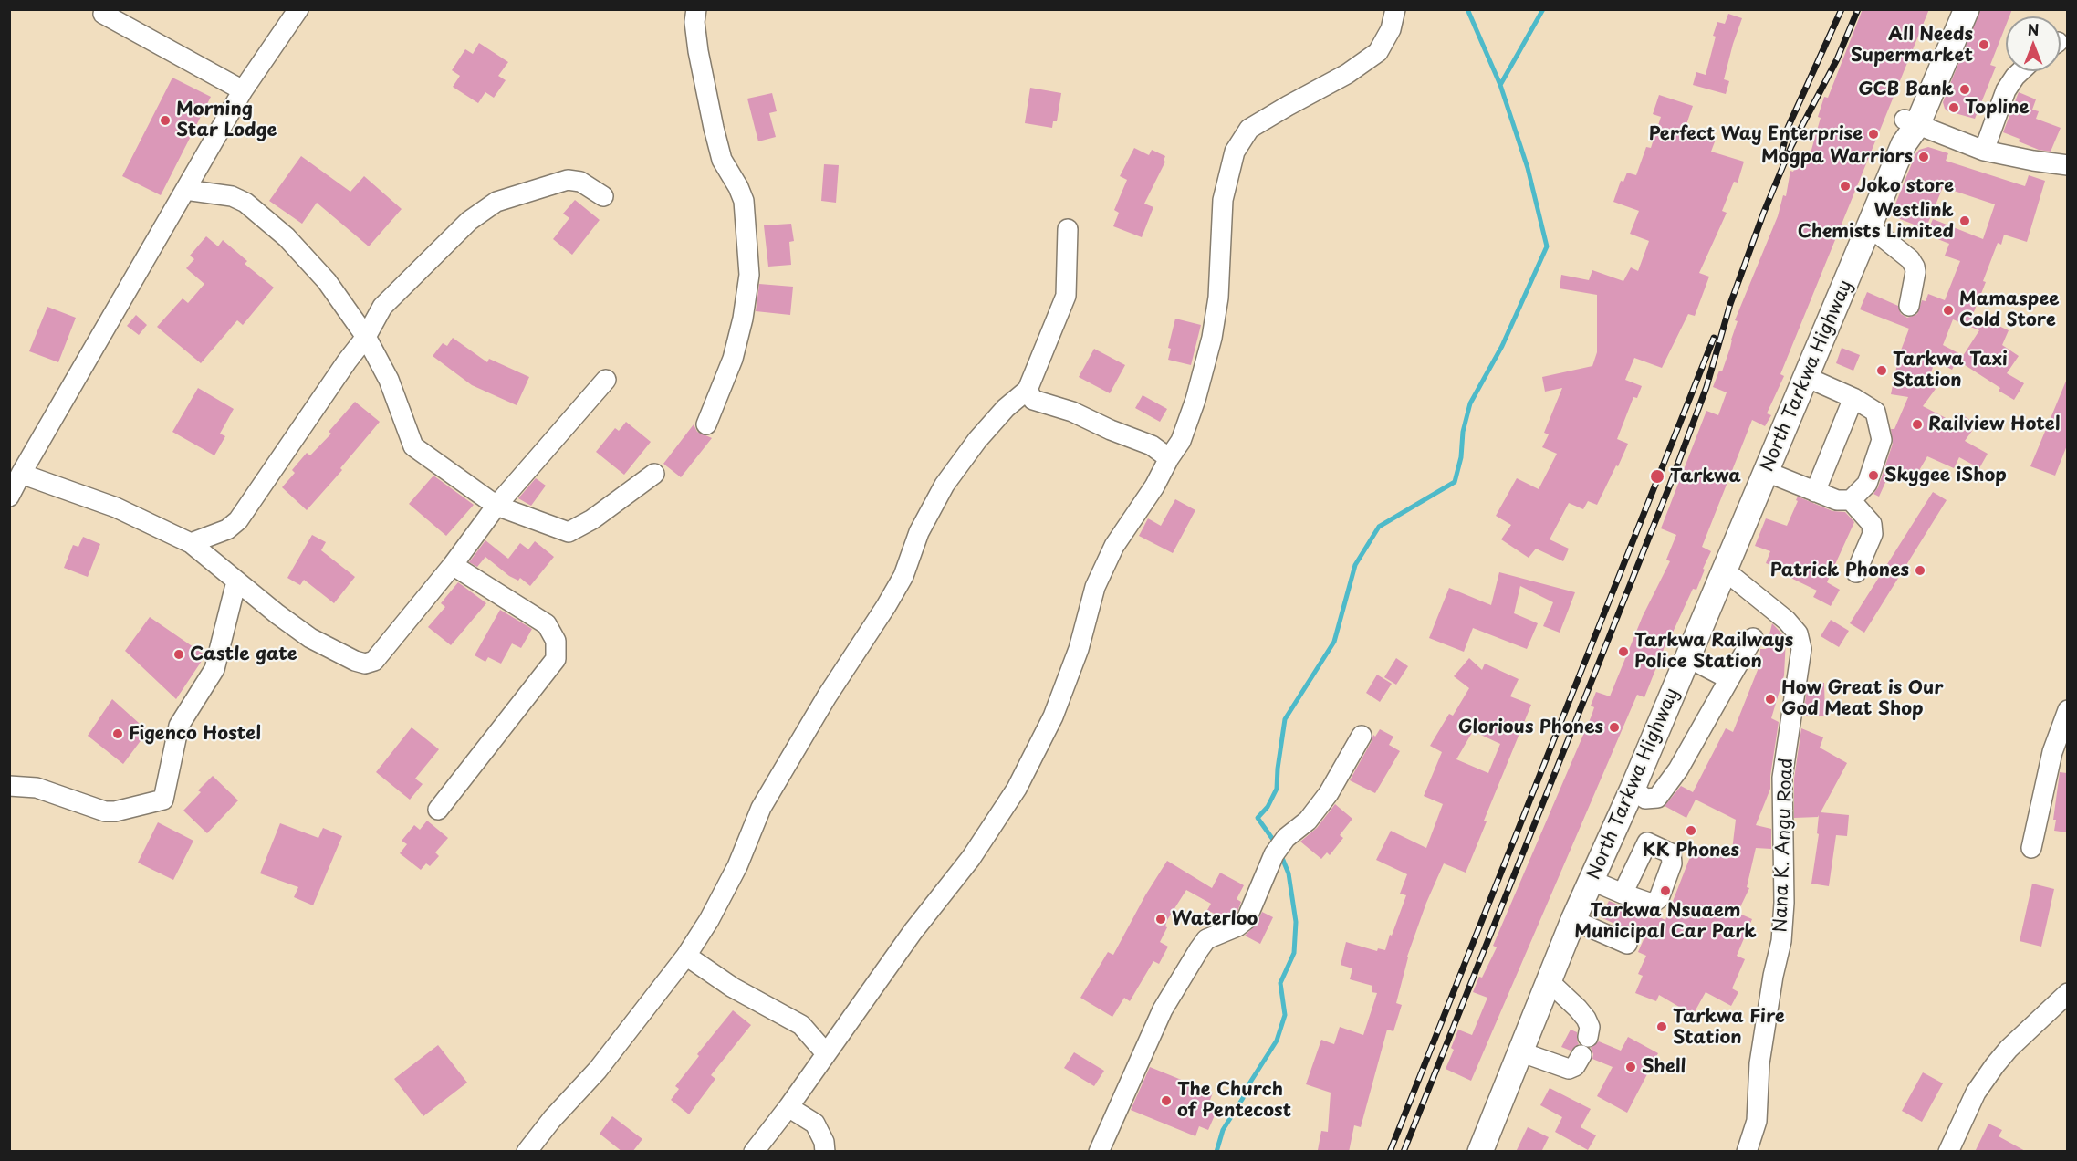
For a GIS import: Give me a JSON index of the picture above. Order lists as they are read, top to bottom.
{
  "streets": {
    "main road": ["North Tarkwa Highway"],
    "street": ["Nana K. Angu Road"]
  },
  "crossings": [
    ["North Tarkwa Highway", "Nana K. Angu Road"]
  ],
  "places": [
    "All Needs Supermarket",
    "GCB Bank",
    "Topline",
    "Morning Star Lodge",
    "Perfect Way Enterprise",
    "Mogpa Warriors",
    "Joko store",
    "Westlink Chemists Limited",
    "Mamaspee Cold Store",
    "Tarkwa Taxi Station",
    "Railview Hotel",
    "Skygee iShop",
    "Tarkwa",
    "Patrick Phones",
    "Tarkwa Railways Police Station",
    "Castle gate",
    "How Great is Our God Meat Shop",
    "Glorious Phones",
    "Figenco Hostel",
    "KK Phones",
    "Tarkwa Nsuaem Municipal Car Park",
    "Waterloo",
    "Tarkwa Fire Station",
    "Shell",
    "The Church of Pentecost"
  ],
  "north": "top"
}
